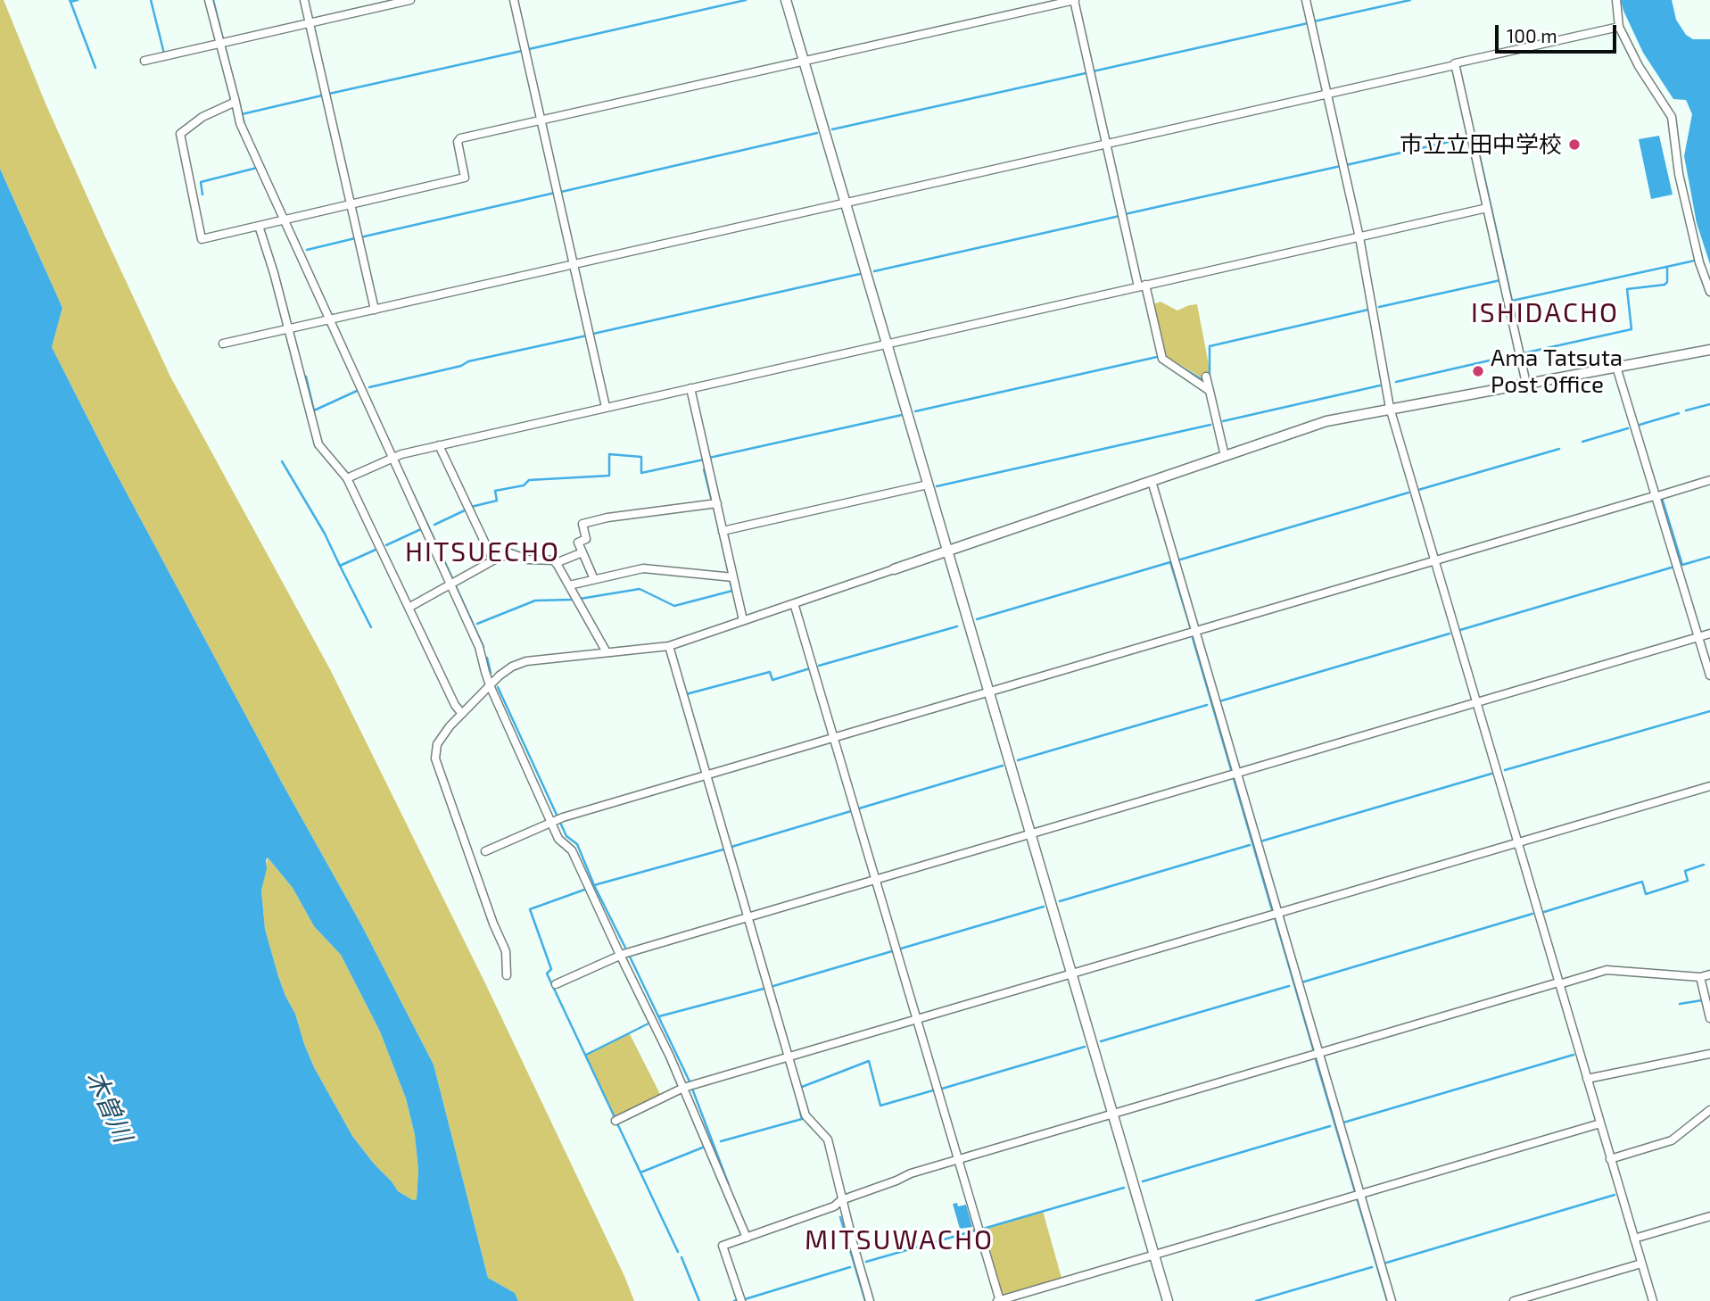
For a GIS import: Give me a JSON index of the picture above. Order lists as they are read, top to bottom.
{
  "districts": ["ISHIDACHO", "HITSUECHO", "MITSUWACHO"],
  "water": ["木曽川"],
  "places": ["市立立田中学校", "Ama Tatsuta Post Office"],
  "scale_bar": "100 m"
}
